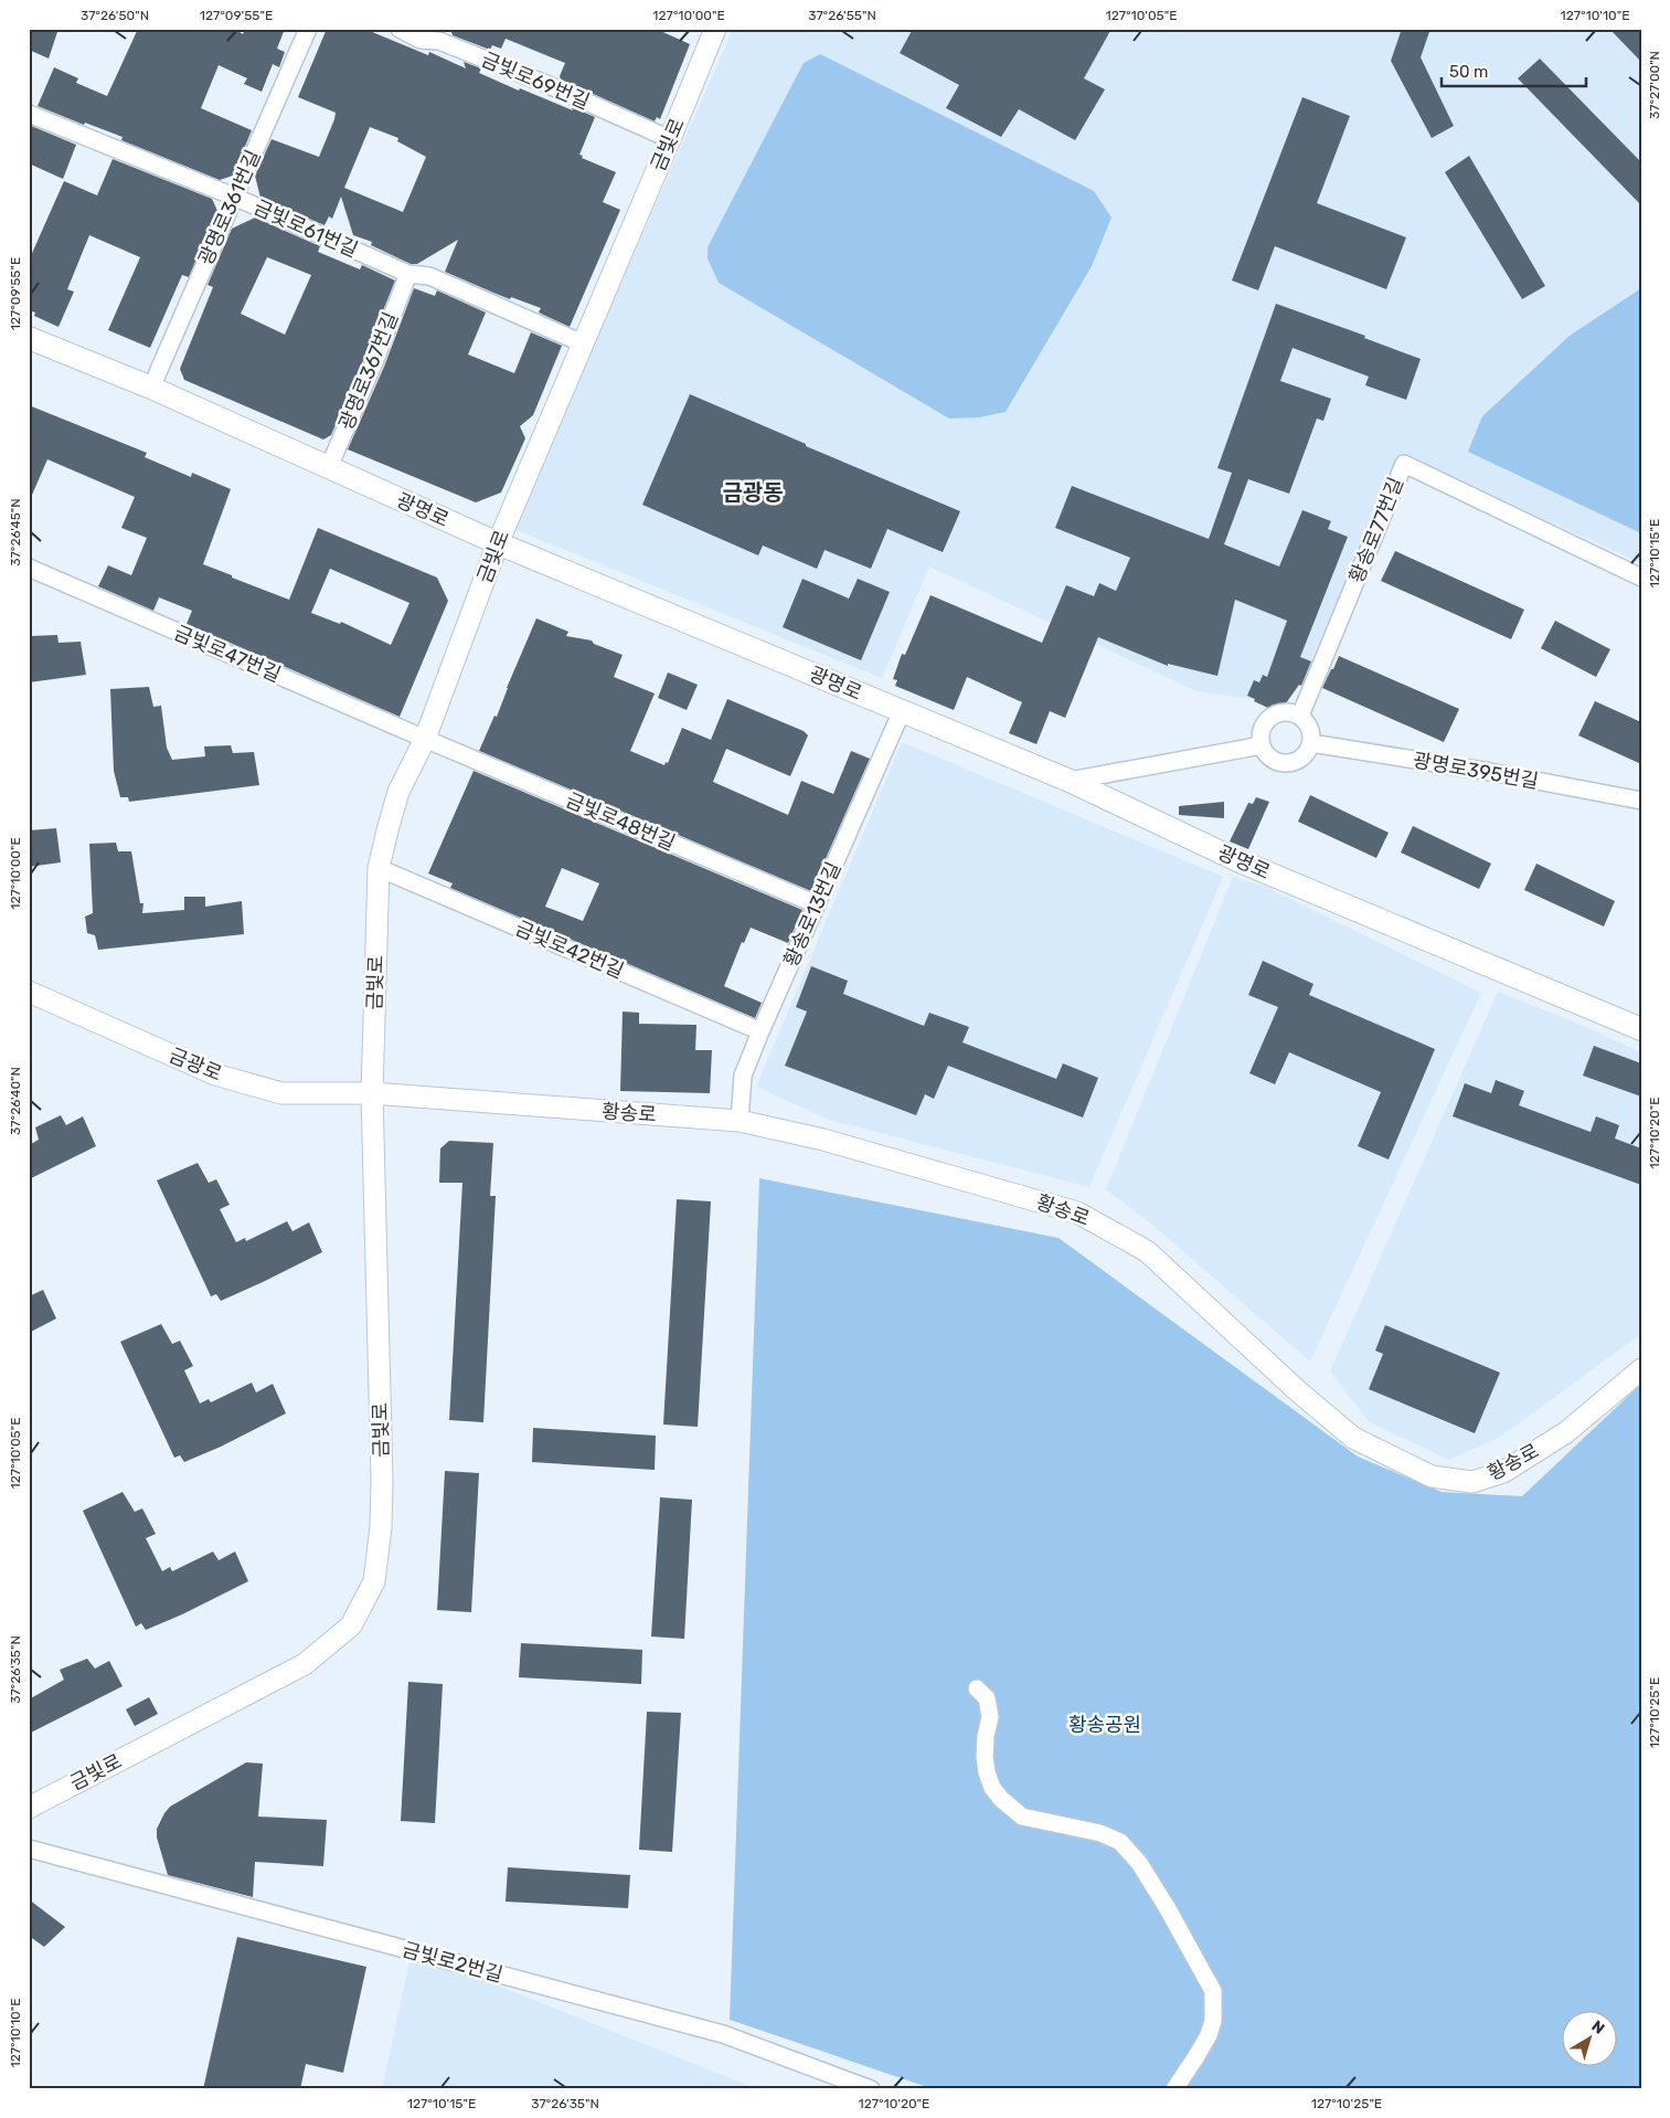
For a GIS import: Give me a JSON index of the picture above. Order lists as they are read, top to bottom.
{
  "streets": {
    "main road": ["광명로"],
    "street": [
      "금빛로69번길",
      "금빛로",
      "광명로361번길",
      "금빛로61번길",
      "광명로367번길",
      "황송로77번길",
      "금빛로47번길",
      "광명로395번길",
      "금빛로48번길",
      "황송로13번길",
      "금빛로42번길",
      "금광로",
      "황송로",
      "금빛로2번길"
    ]
  },
  "crossings": [
    ["금빛로69번길", "금빛로"],
    ["금빛로", "금빛로61번길"],
    ["금빛로", "광명로"],
    ["금빛로", "금빛로47번길"],
    ["금빛로", "금빛로48번길"],
    ["금빛로", "금빛로42번길"],
    ["금빛로", "금광로"],
    ["금빛로", "황송로"],
    ["광명로361번길", "금빛로61번길"],
    ["광명로361번길", "광명로"],
    ["금빛로61번길", "광명로367번길"],
    ["광명로367번길", "광명로"],
    ["광명로", "황송로13번길"],
    ["황송로77번길", "광명로395번길"],
    ["금빛로47번길", "금빛로48번길"],
    ["금빛로48번길", "황송로13번길"],
    ["황송로13번길", "금빛로42번길"],
    ["황송로13번길", "황송로"],
    ["금광로", "황송로"]
  ],
  "districts": ["금광동"],
  "parks": ["황송공원"],
  "scale_bar": "50 m",
  "north": "top right",
  "coordinates": [
    "37°26'50\"N",
    "127°09'55\"E",
    "127°10'00\"E",
    "37°26'55\"N",
    "127°10'05\"E",
    "127°10'10\"E",
    "37°27'00\"N",
    "37°26'45\"N",
    "127°10'15\"E",
    "37°26'40\"N",
    "127°10'20\"E",
    "37°26'35\"N",
    "127°10'25\"E"
  ]
}
